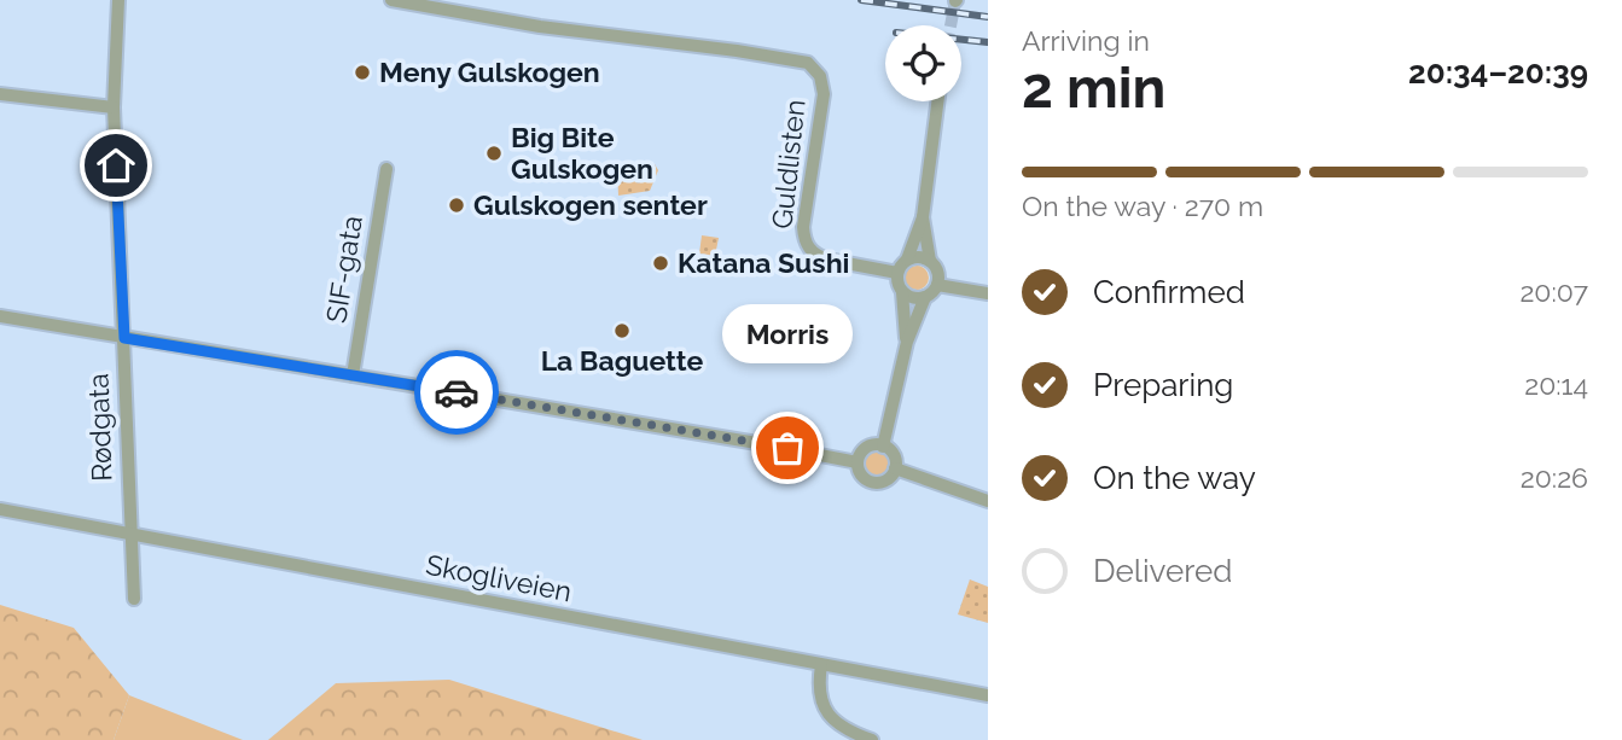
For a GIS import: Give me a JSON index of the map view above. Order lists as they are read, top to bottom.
{
  "streets": {
    "street": [
      "Guldlisten",
      "SIF-gata",
      "Rødgata",
      "Skogliveien"
    ]
  },
  "crossings": [
    ["Rødgata", "Skogliveien"]
  ],
  "places": [
    "Meny Gulskogen",
    "Big Bite Gulskogen",
    "Gulskogen senter",
    "Katana Sushi",
    "La Baguette",
    "Morris"
  ],
  "page": {
    "heading": ["2 min", "Arriving in", "20:34–20:39"],
    "bar": "On the way · 270 m",
    "list": [
      ["Confirmed", "20:07"],
      ["Preparing", "20:14"],
      ["On the way", "20:26"],
      "Delivered"
    ],
    "bubble": "Morris"
  }
}
